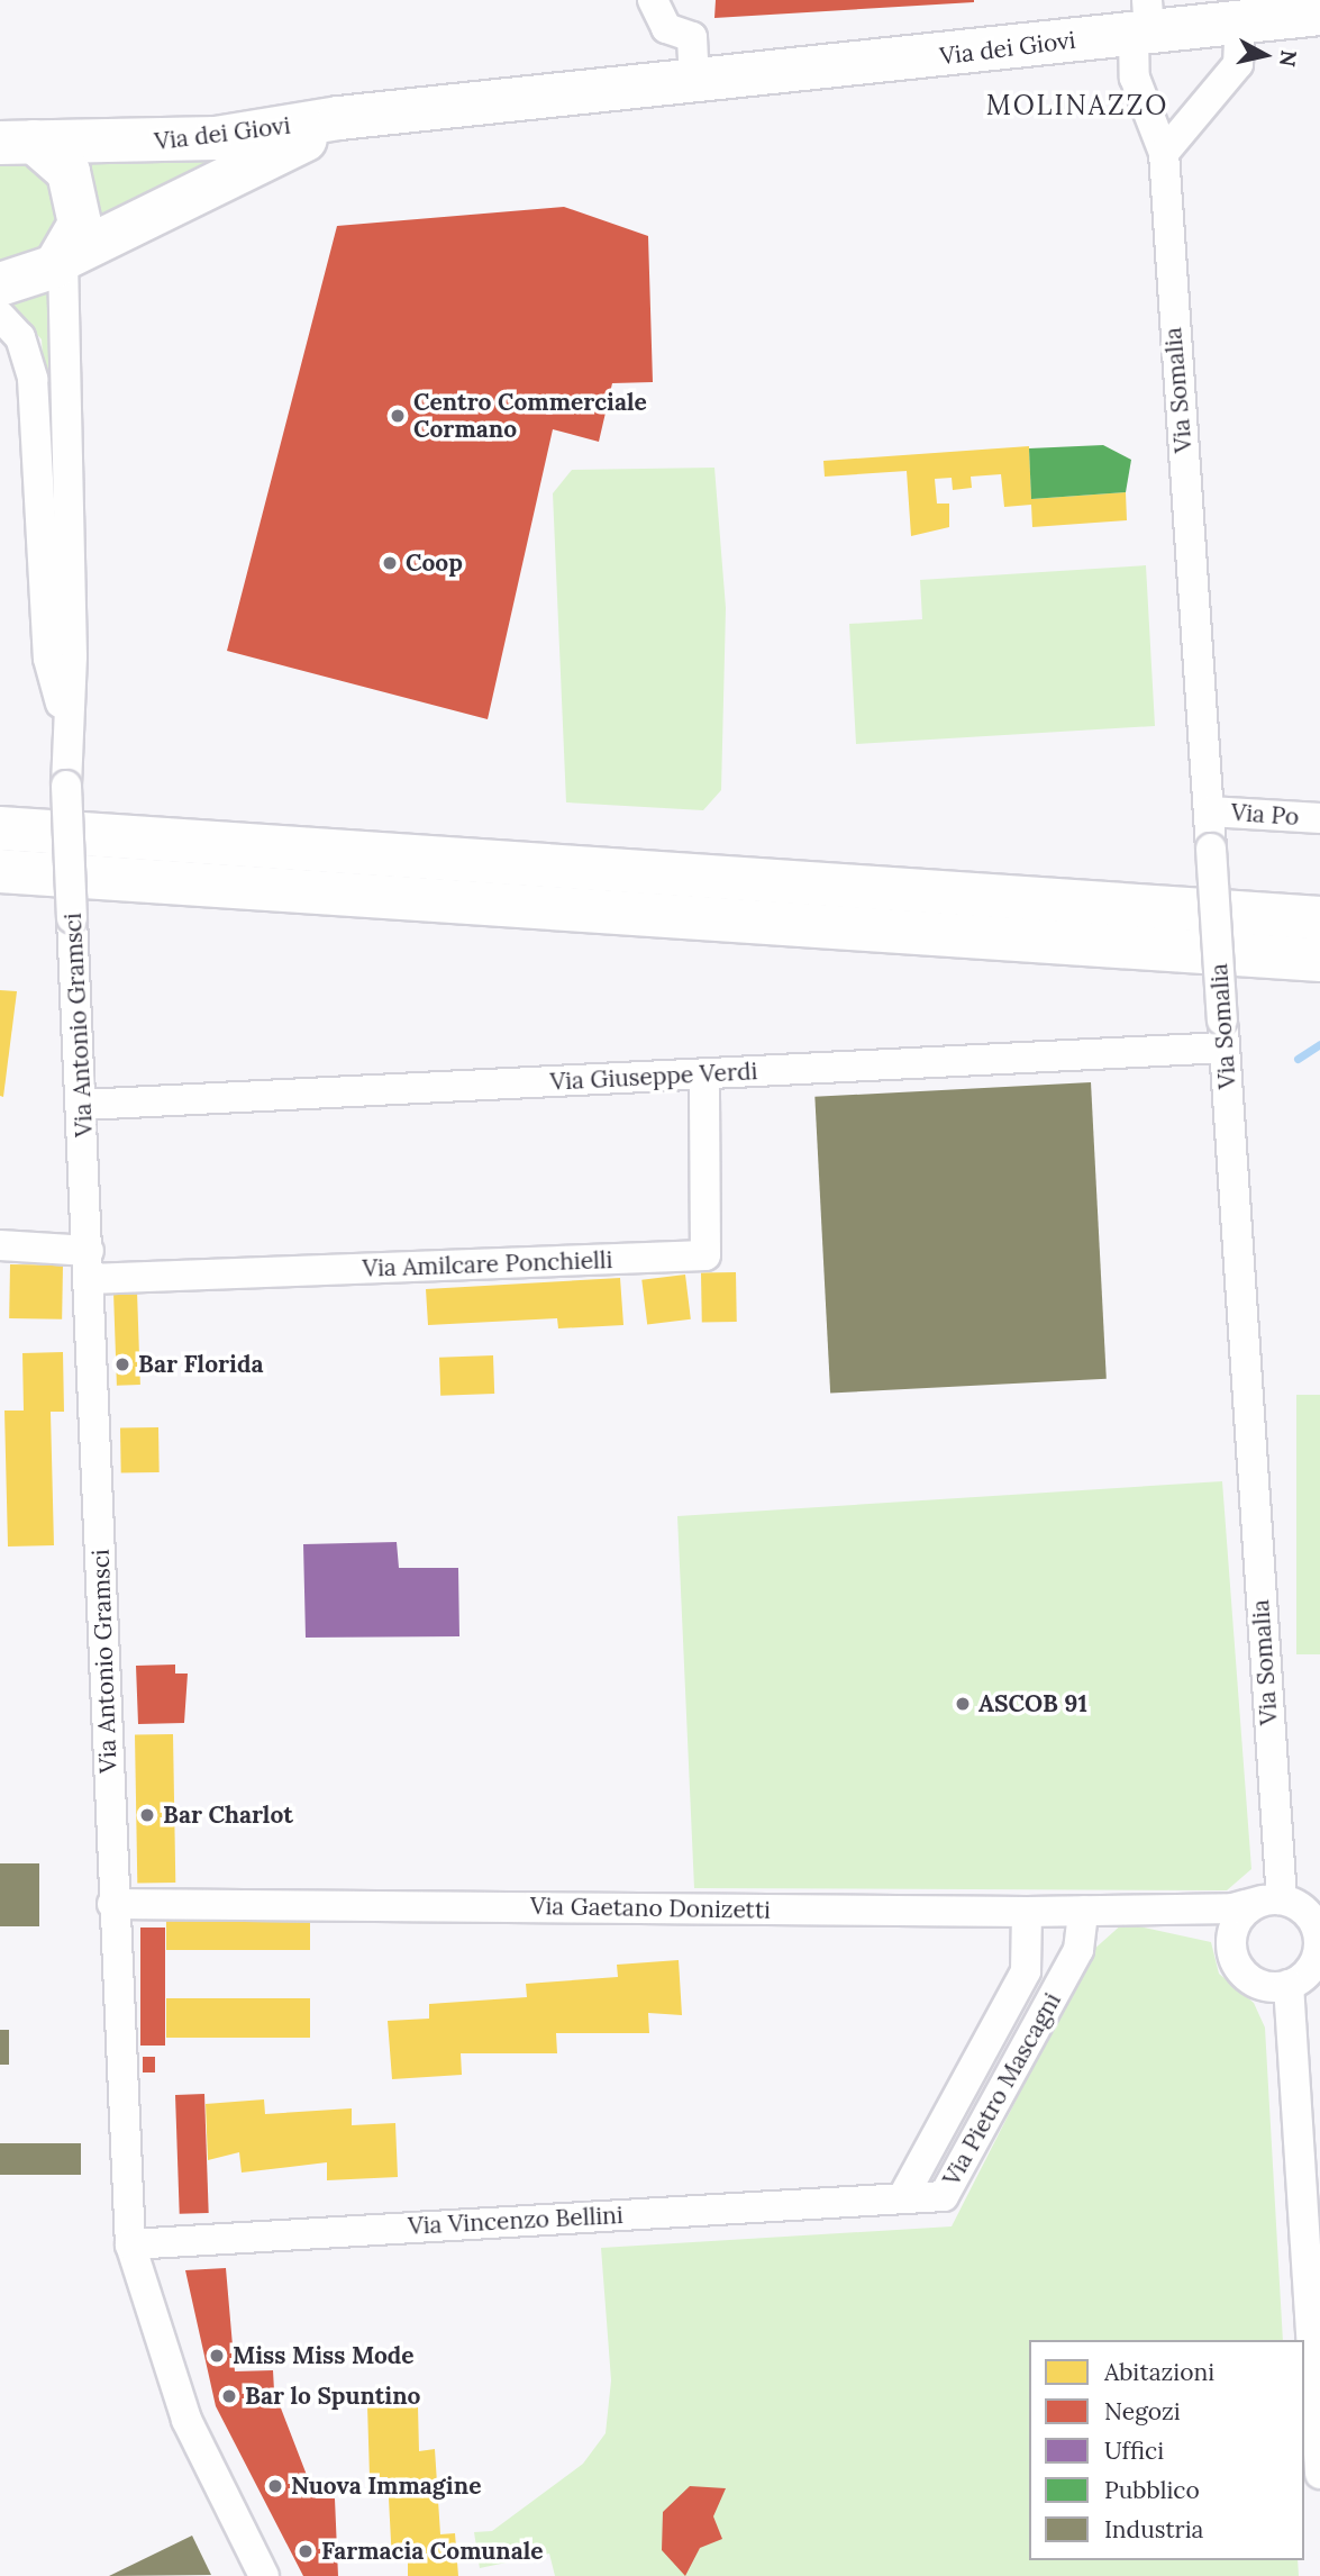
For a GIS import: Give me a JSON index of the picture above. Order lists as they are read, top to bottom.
{
  "streets": {
    "main road": ["Via dei Giovi"],
    "street": [
      "Via Somalia",
      "Via Po",
      "Via Antonio Gramsci",
      "Via Giuseppe Verdi",
      "Via Amilcare Ponchielli",
      "Via Gaetano Donizetti",
      "Via Pietro Mascagni",
      "Via Vincenzo Bellini"
    ]
  },
  "crossings": [
    ["Via dei Giovi", "Via Somalia"],
    ["Via dei Giovi", "Via Antonio Gramsci"],
    ["Via Somalia", "Via Po"],
    ["Via Somalia", "Via Giuseppe Verdi"],
    ["Via Somalia", "Via Gaetano Donizetti"],
    ["Via Antonio Gramsci", "Via Giuseppe Verdi"],
    ["Via Antonio Gramsci", "Via Amilcare Ponchielli"],
    ["Via Antonio Gramsci", "Via Gaetano Donizetti"],
    ["Via Antonio Gramsci", "Via Vincenzo Bellini"],
    ["Via Giuseppe Verdi", "Via Amilcare Ponchielli"],
    ["Via Gaetano Donizetti", "Via Pietro Mascagni"],
    ["Via Pietro Mascagni", "Via Vincenzo Bellini"]
  ],
  "districts": ["MOLINAZZO"],
  "places": [
    "Centro Commerciale Cormano",
    "Coop",
    "Bar Florida",
    "ASCOB 91",
    "Bar Charlot",
    "Miss Miss Mode",
    "Bar lo Spuntino",
    "Nuova Immagine",
    "Farmacia Comunale"
  ],
  "legend": [
    "Abitazioni",
    "Negozi",
    "Uffici",
    "Pubblico",
    "Industria"
  ],
  "north": "right"
}
